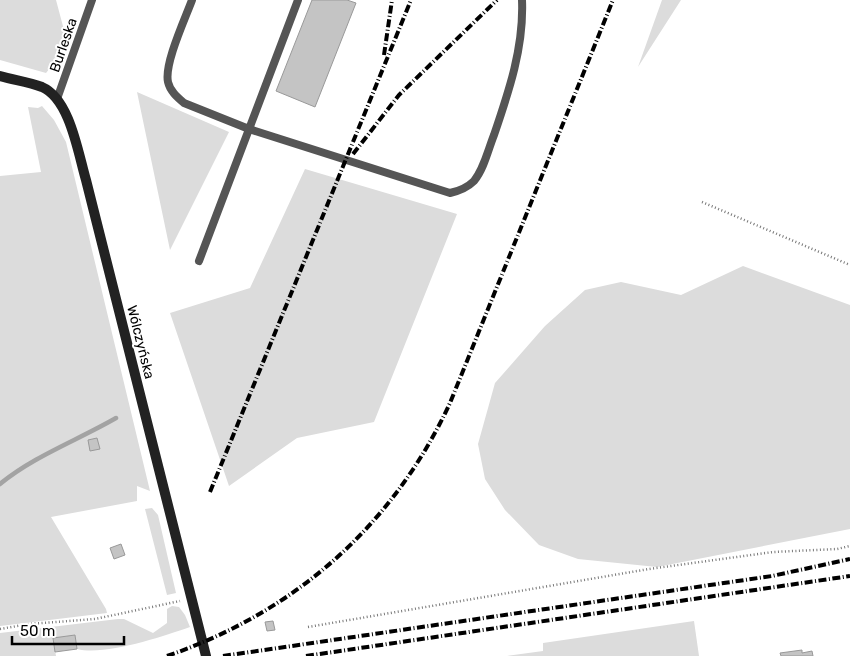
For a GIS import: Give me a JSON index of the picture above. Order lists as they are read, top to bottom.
{
  "streets": {
    "street": ["Wólczyńska"],
    "lane": ["Burleska"]
  },
  "crossings": [
    ["Burleska", "Wólczyńska"]
  ],
  "scale_bar": "50 m"
}
